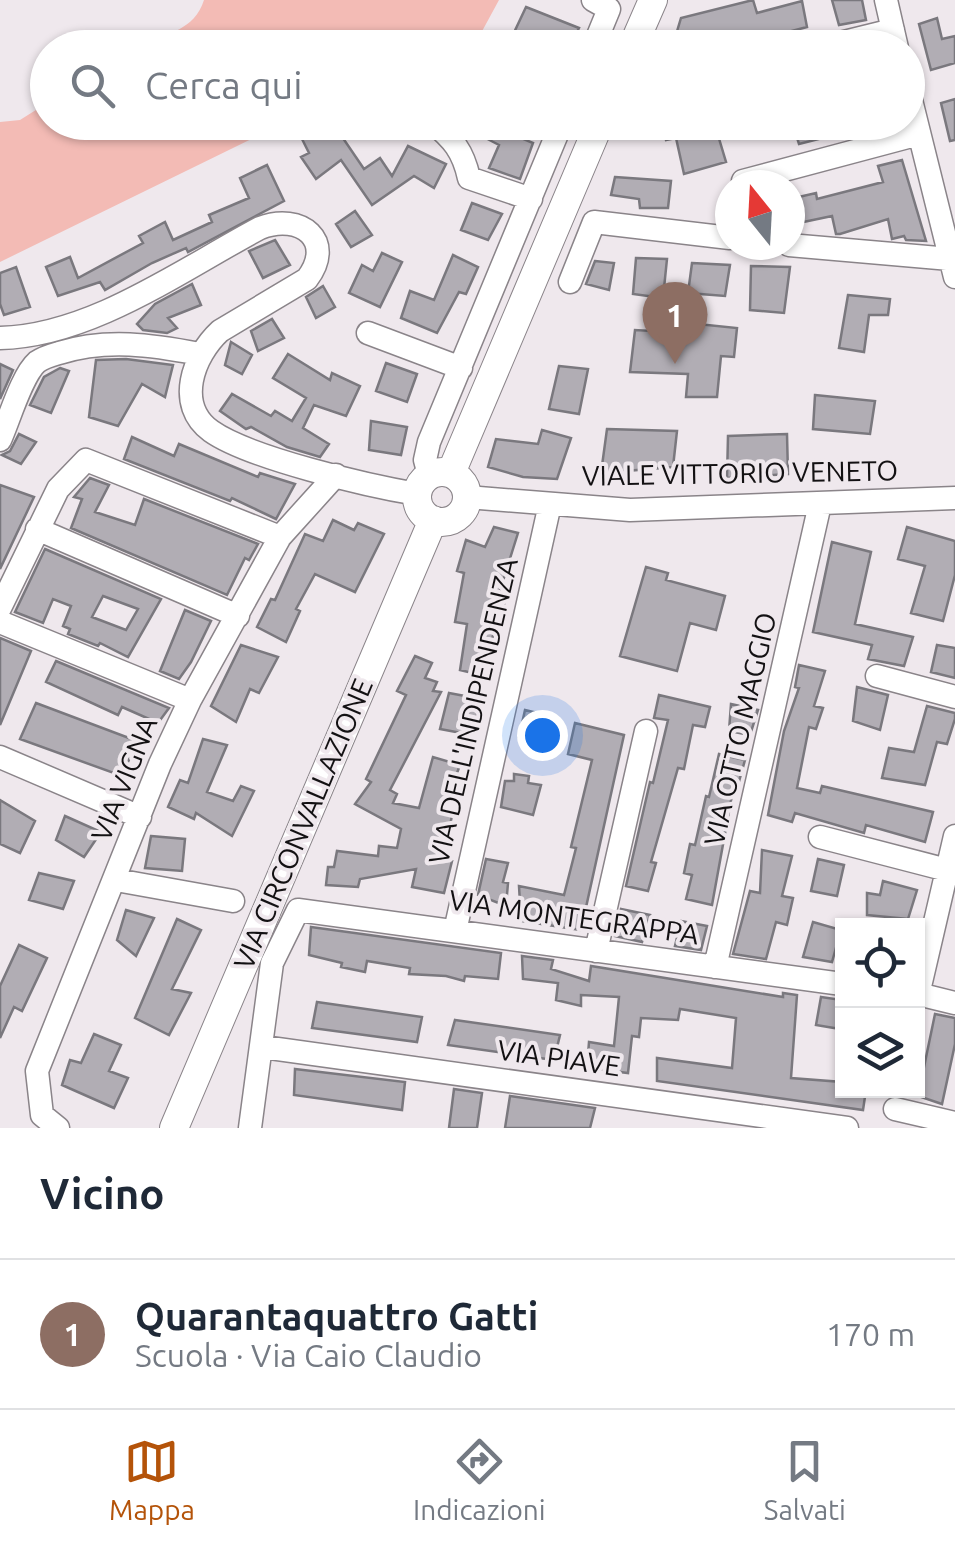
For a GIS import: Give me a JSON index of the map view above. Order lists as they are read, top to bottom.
{
  "streets": {
    "main road": ["VIA CIRCONVALLAZIONE"],
    "street": [
      "VIALE VITTORIO VENETO",
      "VIA DELL'INDIPENDENZA",
      "VIA OTTO MAGGIO",
      "VIA VIGNA",
      "VIA MONTEGRAPPA",
      "VIA PIAVE"
    ]
  },
  "crossings": [
    ["VIALE VITTORIO VENETO", "VIA DELL'INDIPENDENZA"],
    ["VIALE VITTORIO VENETO", "VIA OTTO MAGGIO"],
    ["VIALE VITTORIO VENETO", "VIA CIRCONVALLAZIONE"],
    ["VIA DELL'INDIPENDENZA", "VIA MONTEGRAPPA"],
    ["VIA OTTO MAGGIO", "VIA MONTEGRAPPA"],
    ["VIA MONTEGRAPPA", "VIA PIAVE"]
  ],
  "north": "top",
  "page": {
    "search": "Cerca qui",
    "pins": "1",
    "heading": "Vicino",
    "list": [
      {
        "mark": "1",
        "name": "Quarantaquattro Gatti",
        "note": "Scuola · Via Caio Claudio",
        "value": "170 m"
      }
    ],
    "nav": ["Mappa", "Indicazioni", "Salvati"]
  }
}
